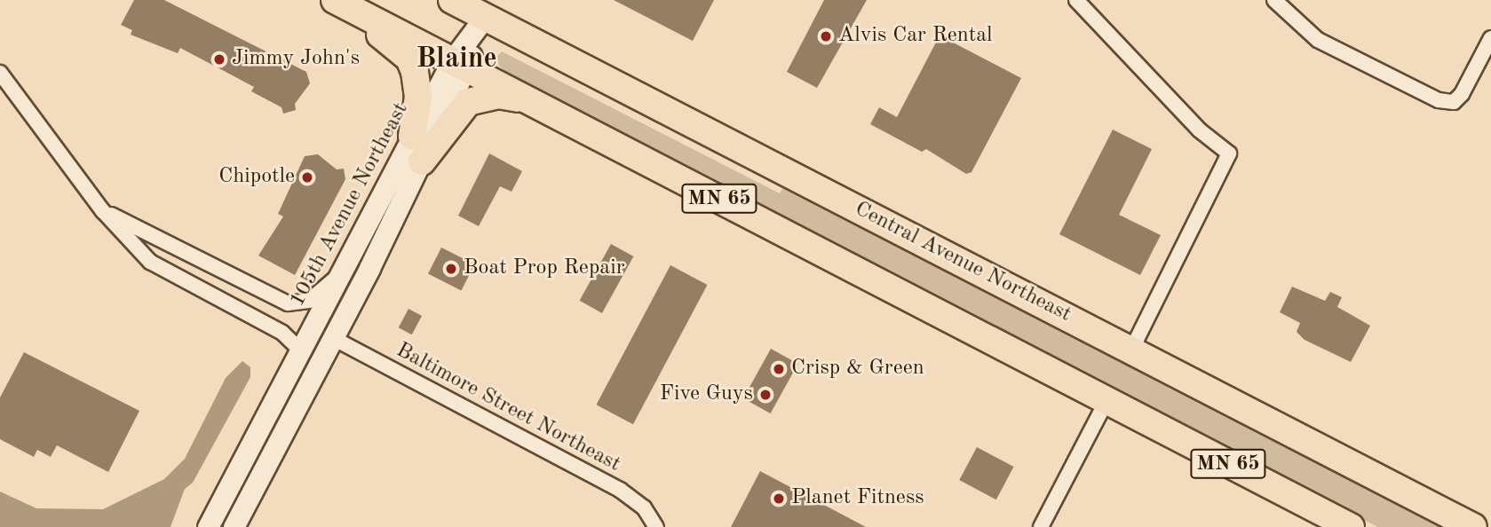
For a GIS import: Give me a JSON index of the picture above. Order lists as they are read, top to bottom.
{
  "streets": {
    "highway": ["MN 65", "Central Avenue Northeast"],
    "street": ["105th Avenue Northeast", "Baltimore Street Northeast"]
  },
  "crossings": [
    ["MN 65", "105th Avenue Northeast"],
    ["105th Avenue Northeast", "Central Avenue Northeast"],
    ["105th Avenue Northeast", "Baltimore Street Northeast"]
  ],
  "districts": ["Blaine"],
  "places": [
    "Alvis Car Rental",
    "Jimmy John's",
    "Chipotle",
    "Boat Prop Repair",
    "Crisp & Green",
    "Five Guys",
    "Planet Fitness"
  ]
}
